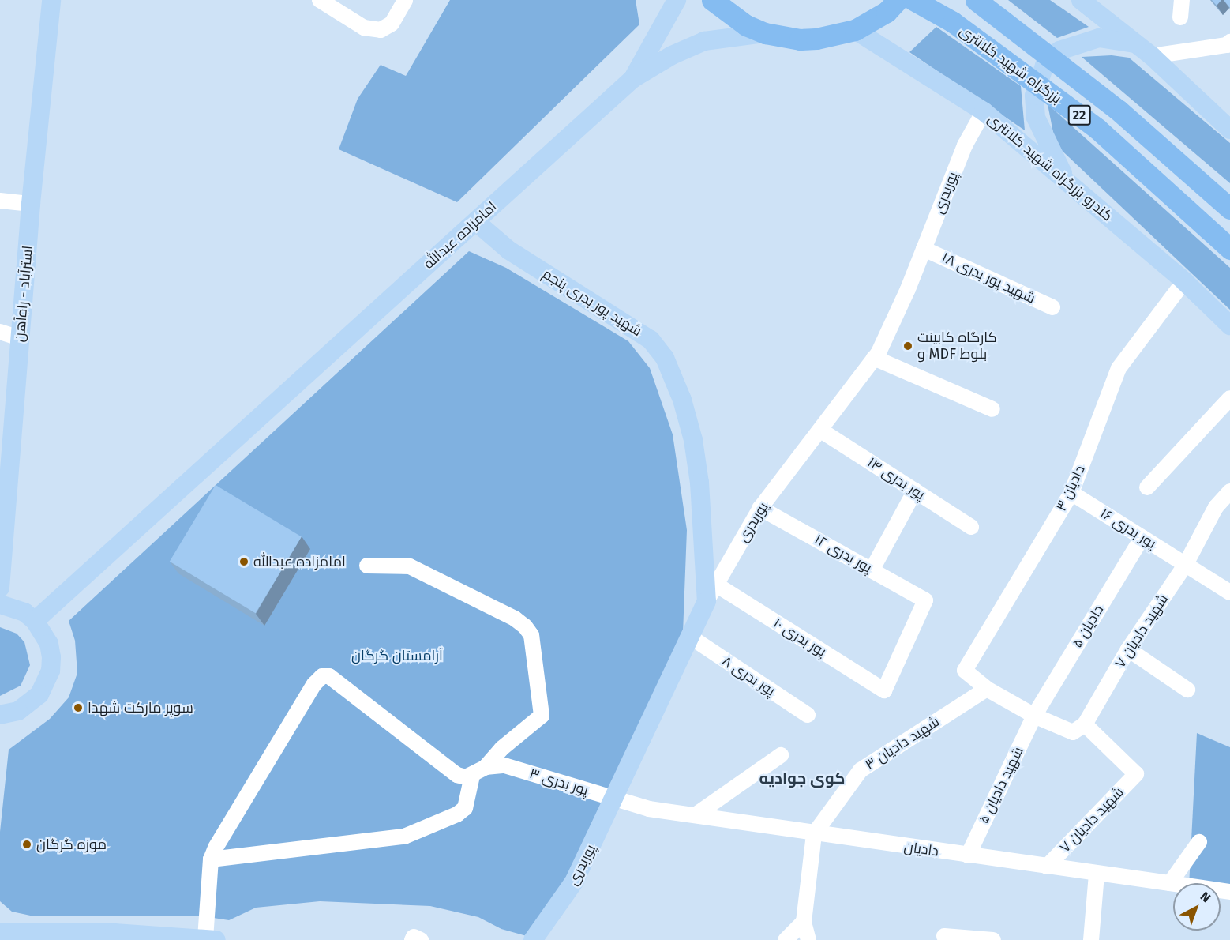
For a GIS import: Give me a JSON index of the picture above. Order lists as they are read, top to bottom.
{
  "streets": {
    "highway": ["بزرگراه شهید کلانتری", "22"],
    "main road": [
      "کندرو بزرگراه شهید کلانتری",
      "پوربدری",
      "امامزاده عبدالله",
      "استرآباد - راه‌آهن",
      "شهید پور بدری پنجم"
    ],
    "street": [
      "شهید پور بدری ۱۸",
      "پور بدری ۱۴",
      "دادیان ۳",
      "پور بدری ۱۶",
      "پور بدری ۱۲",
      "دادیان ۵",
      "شهید دادیان ۷",
      "پور بدری ۱۰",
      "پور بدری ۸",
      "۳ شهید دادیان",
      "پور بدری ۳",
      "۵ شهید دادیان",
      "۷ شهید دادیان",
      "دادیان"
    ]
  },
  "crossings": [
    ["کندرو بزرگراه شهید کلانتری", "پوربدری"],
    ["کندرو بزرگراه شهید کلانتری", "دادیان ۳"],
    ["پوربدری", "شهید پور بدری ۱۸"],
    ["پوربدری", "شهید پور بدری پنجم"],
    ["پوربدری", "پور بدری ۱۴"],
    ["پوربدری", "پور بدری ۱۲"],
    ["پوربدری", "پور بدری ۱۰"],
    ["پوربدری", "پور بدری ۸"],
    ["پوربدری", "پور بدری ۳"],
    ["پوربدری", "دادیان"],
    ["امامزاده عبدالله", "شهید پور بدری پنجم"],
    ["دادیان ۳", "پور بدری ۱۶"],
    ["دادیان ۳", "۳ شهید دادیان"],
    ["پور بدری ۱۶", "دادیان ۵"],
    ["پور بدری ۱۶", "شهید دادیان ۷"],
    ["پور بدری ۱۲", "پور بدری ۱۰"],
    ["دادیان ۵", "۵ شهید دادیان"],
    ["شهید دادیان ۷", "۷ شهید دادیان"],
    ["۳ شهید دادیان", "دادیان"],
    ["پور بدری ۳", "دادیان"],
    ["۵ شهید دادیان", "دادیان"],
    ["۷ شهید دادیان", "دادیان"]
  ],
  "districts": ["کوی جوادیه"],
  "parks": ["آرامستان گرگان"],
  "places": [
    "کارگاه کابینت و MDF بلوط",
    "امامزاده عبدالله",
    "سوپر مارکت شهدا",
    "موزه گرگان"
  ],
  "north": "top right"
}
